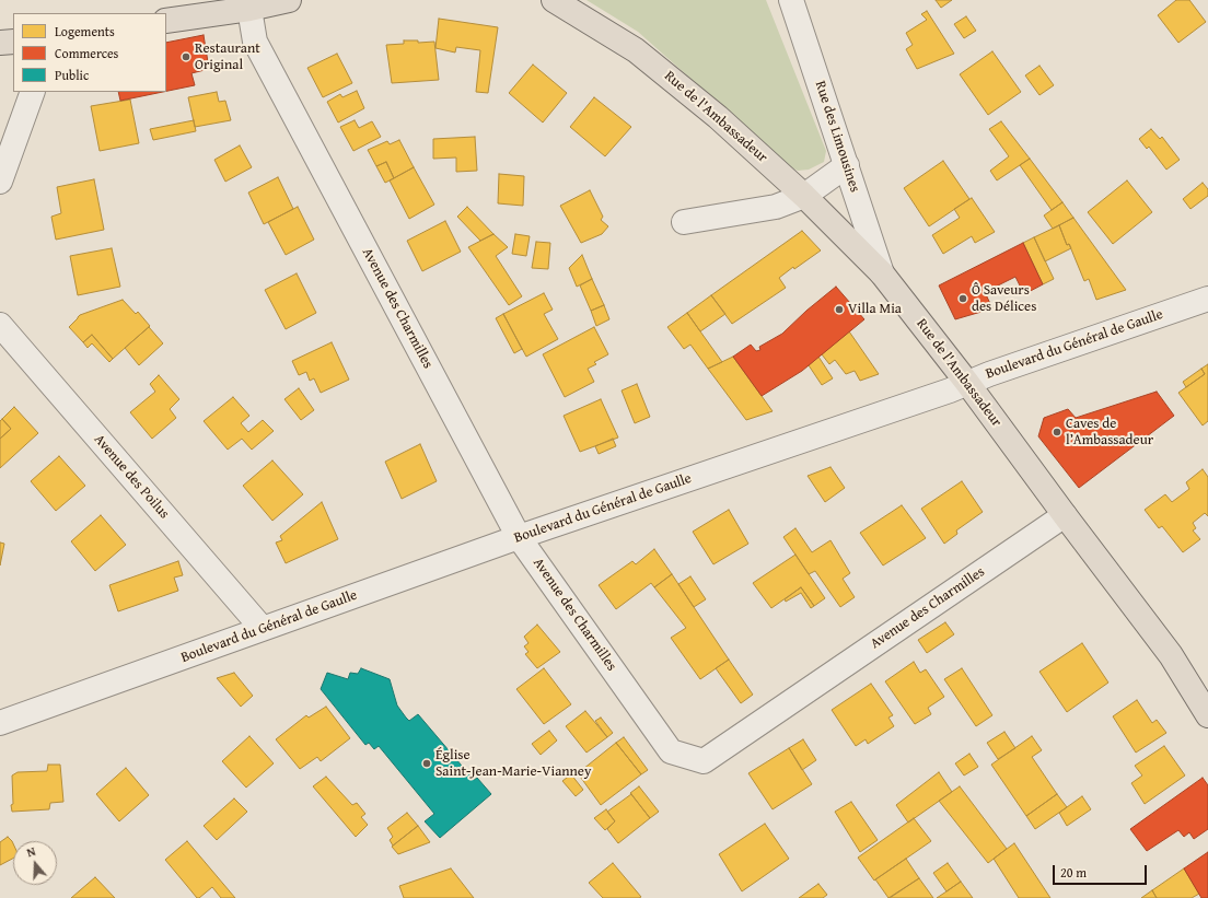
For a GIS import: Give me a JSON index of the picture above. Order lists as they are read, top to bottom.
{
  "streets": {
    "main road": ["Rue de l'Ambassadeur"],
    "street": [
      "Rue des Limousines",
      "Avenue des Charmilles",
      "Boulevard du Général de Gaulle",
      "Avenue des Poilus"
    ]
  },
  "crossings": [
    ["Rue de l'Ambassadeur", "Rue des Limousines"],
    ["Rue de l'Ambassadeur", "Avenue des Charmilles"],
    ["Rue de l'Ambassadeur", "Boulevard du Général de Gaulle"],
    ["Avenue des Charmilles", "Boulevard du Général de Gaulle"],
    ["Boulevard du Général de Gaulle", "Avenue des Poilus"]
  ],
  "places": [
    "Restaurant Original",
    "Ô Saveurs des Délices",
    "Villa Mia",
    "Caves de l’Ambassadeur",
    "Église Saint-Jean-Marie-Vianney"
  ],
  "legend": ["Logements", "Commerces", "Public"],
  "scale_bar": "20 m",
  "north": "top"
}
